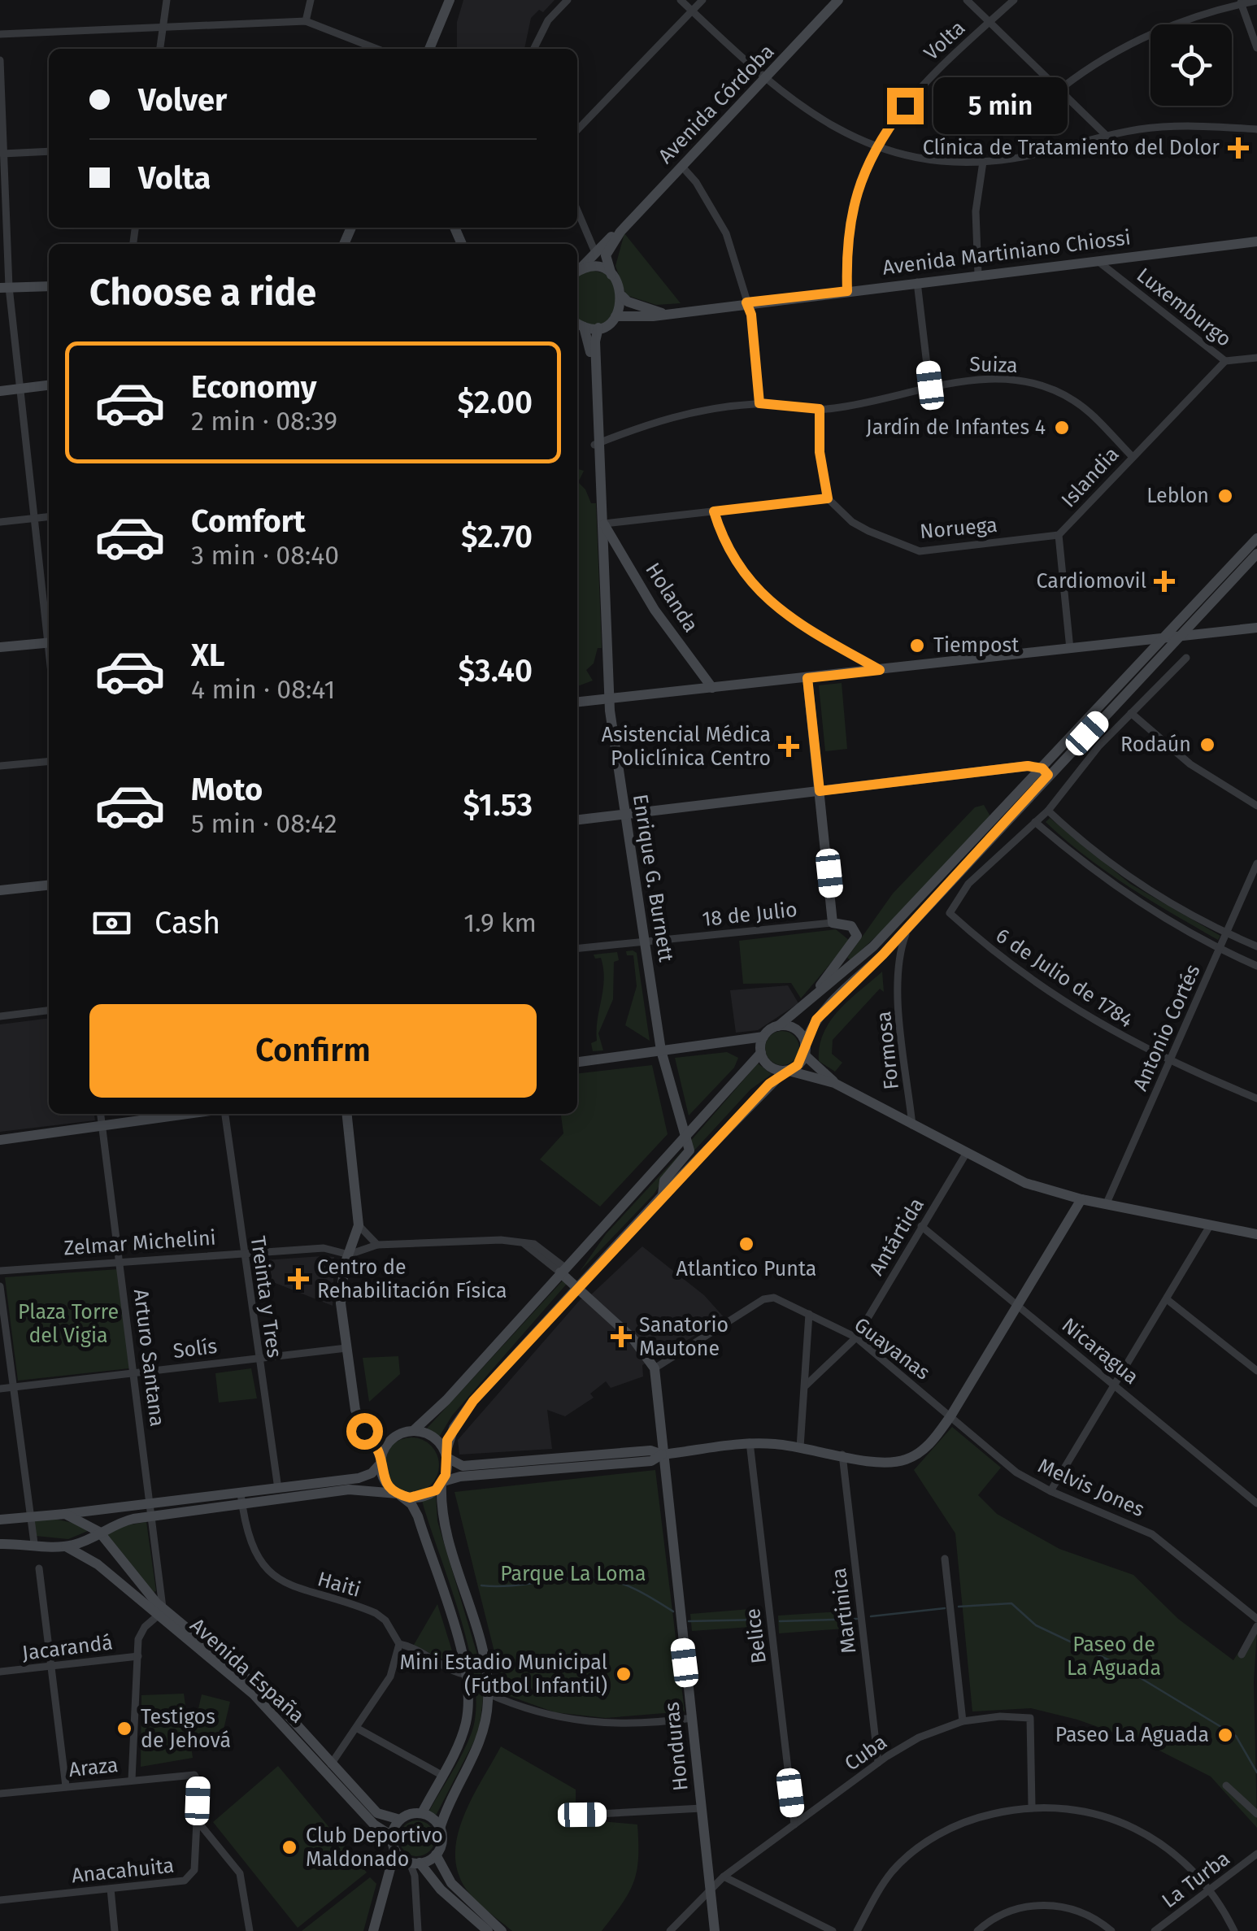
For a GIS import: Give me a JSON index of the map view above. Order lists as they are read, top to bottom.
{
  "streets": {
    "street": [
      "Volta",
      "Avenida Córdoba",
      "Avenida Martiniano Chiossi",
      "Luxemburgo",
      "Suiza",
      "Islandia",
      "Noruega",
      "Holanda",
      "Enrique G. Burnett",
      "18 de Julio",
      "6 de Julio de 1784",
      "Antonio Cortés",
      "Formosa",
      "Antártida",
      "Zelmar Michelini",
      "Treinta y Tres",
      "Solís",
      "Guayanas",
      "Nicaragua",
      "Arturo Santana",
      "Melvis Jones",
      "Haiti",
      "Martinica",
      "Belice",
      "Jacarandá",
      "Avenida España",
      "Honduras",
      "Cuba",
      "Araza",
      "Anacahuita",
      "La Turba"
    ]
  },
  "crossings": [
    ["Volta", "Avenida Martiniano Chiossi"],
    ["Avenida Martiniano Chiossi", "Luxemburgo"],
    ["Luxemburgo", "Islandia"],
    ["Suiza", "Islandia"],
    ["Suiza", "Enrique G. Burnett"],
    ["Islandia", "Noruega"],
    ["Holanda", "Enrique G. Burnett"],
    ["Enrique G. Burnett", "18 de Julio"],
    ["6 de Julio de 1784", "Antonio Cortés"],
    ["Antártida", "Guayanas"],
    ["Antártida", "Nicaragua"],
    ["Zelmar Michelini", "Treinta y Tres"],
    ["Zelmar Michelini", "Arturo Santana"],
    ["Treinta y Tres", "Solís"],
    ["Solís", "Arturo Santana"],
    ["Guayanas", "Melvis Jones"],
    ["Guayanas", "Honduras"],
    ["Arturo Santana", "Avenida España"],
    ["Martinica", "Cuba"],
    ["Belice", "Cuba"],
    ["Honduras", "Cuba"],
    ["Araza", "Anacahuita"]
  ],
  "parks": ["Plaza Torre del Vigia", "Parque La Loma", "Paseo de La Aguada"],
  "places": {
    "health": [
      "Clínica de Tratamiento del Dolor",
      "Cardiomovil",
      "Asistencial Médica Policlínica Centro",
      "Centro de Rehabilitación Física",
      "Sanatorio Mautone"
    ],
    "other": [
      "Jardín de Infantes 4",
      "Leblon",
      "Tiempost",
      "Rodaún",
      "Atlantico Punta",
      "Mini Estadio Municipal (Fútbol Infantil)",
      "Testigos de Jehová",
      "Paseo La Aguada",
      "Club Deportivo Maldonado"
    ]
  },
  "page": {
    "banner": ["Volver", "Volta"],
    "bubble": "5 min",
    "heading": "Choose a ride",
    "list": [
      {
        "name": "Economy",
        "note": "2 min · 08:39",
        "value": "$2.00"
      },
      {
        "name": "Comfort",
        "note": "3 min · 08:40",
        "value": "$2.70"
      },
      {
        "name": "XL",
        "note": "4 min · 08:41",
        "value": "$3.40"
      },
      {
        "name": "Moto",
        "note": "5 min · 08:42",
        "value": "$1.53"
      }
    ],
    "pay": ["Cash", "1.9 km"],
    "buttons": "Confirm"
  }
}
